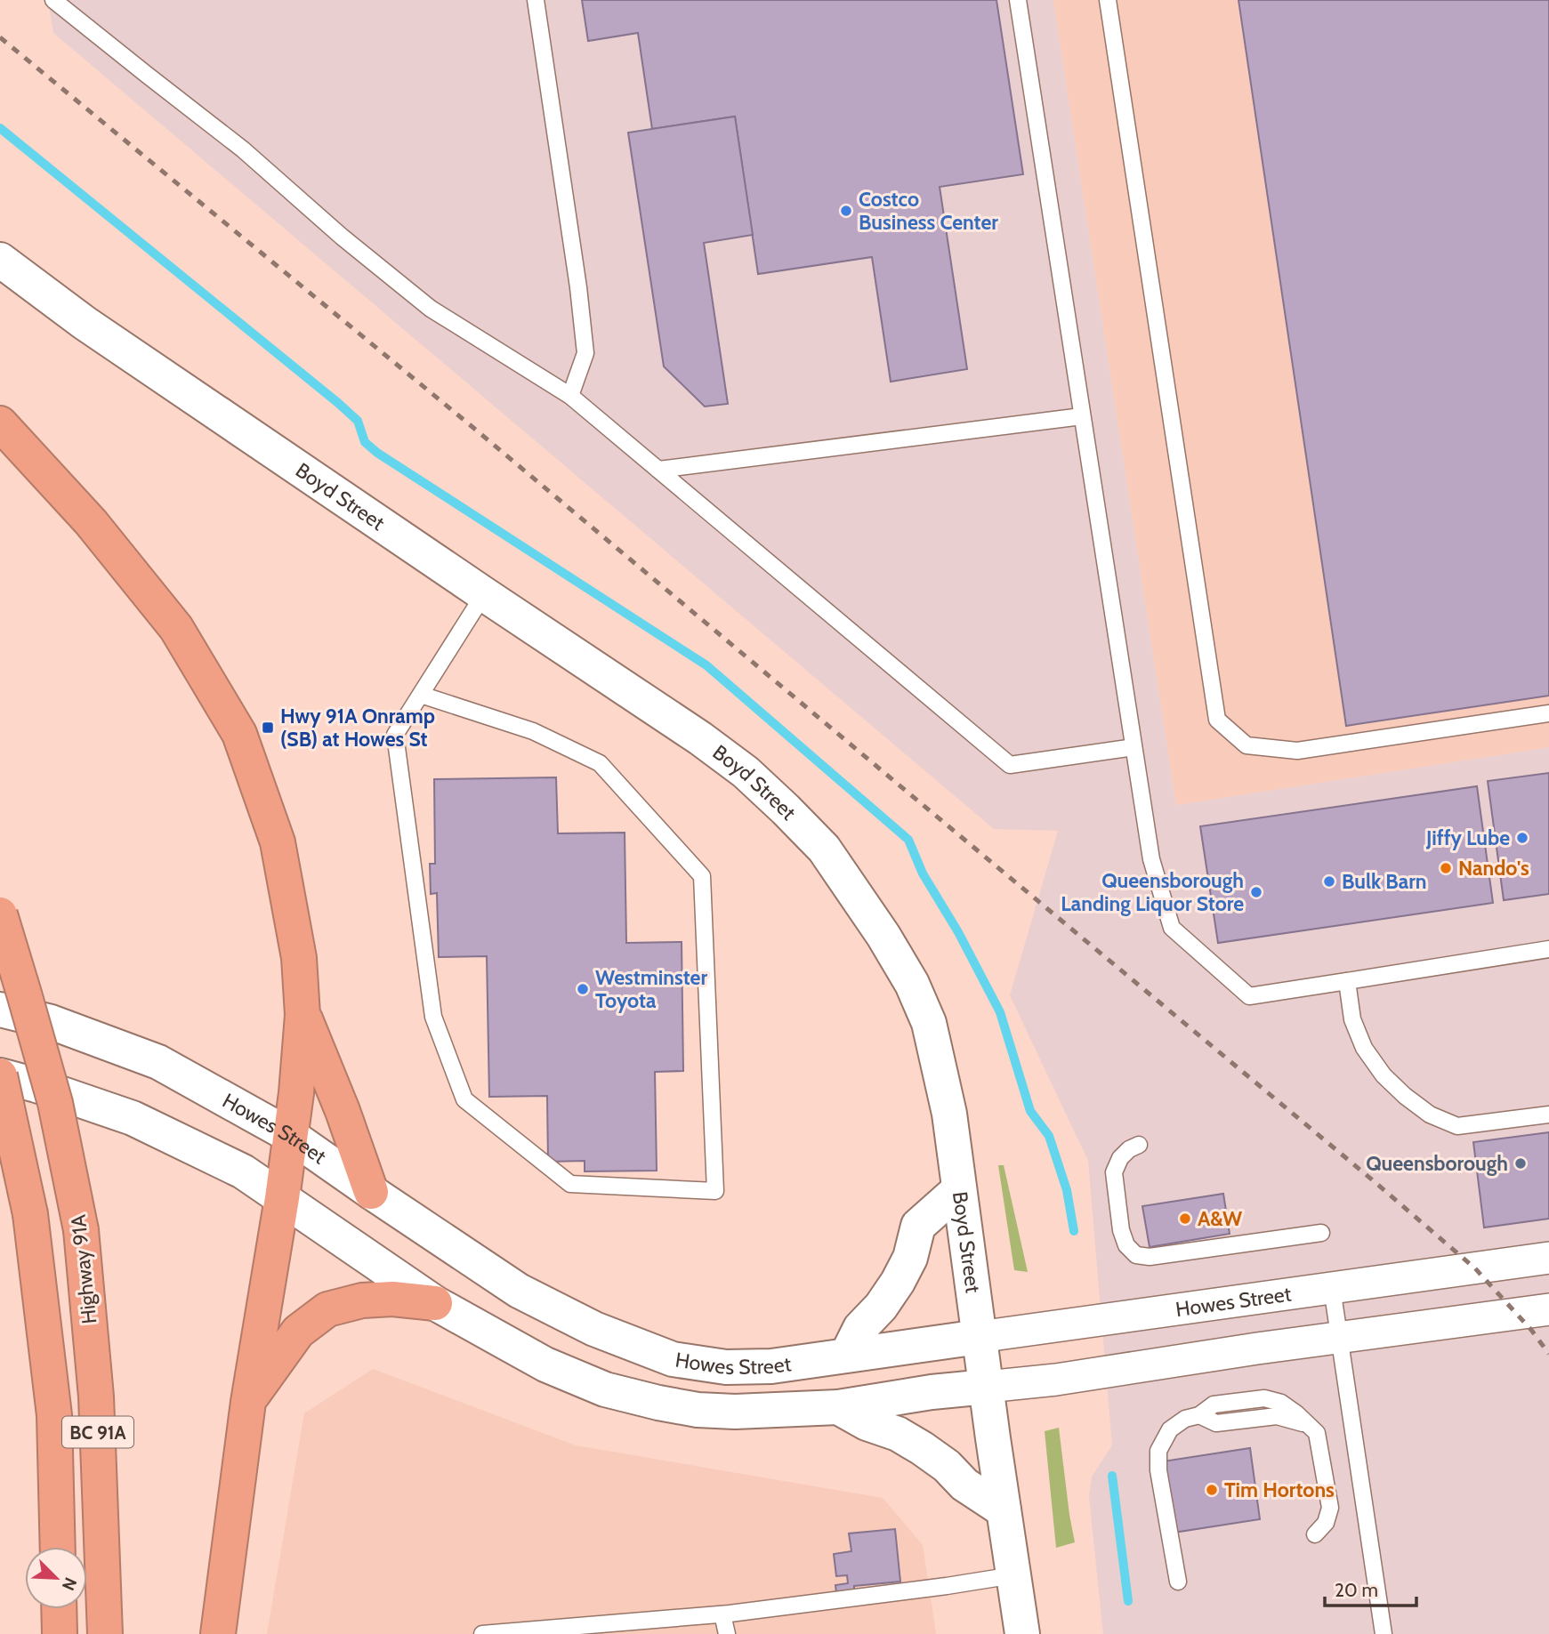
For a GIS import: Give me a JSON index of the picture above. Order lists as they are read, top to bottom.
{
  "streets": {
    "highway": ["Highway 91A", "BC 91A"],
    "main road": ["Boyd Street", "Howes Street"]
  },
  "crossings": [
    ["Boyd Street", "Howes Street"]
  ],
  "places": {
    "other": [
      "Costco Business Center",
      "Jiffy Lube",
      "Nando's",
      "Bulk Barn",
      "Queensborough Landing Liquor Store",
      "Westminster Toyota",
      "Queensborough",
      "A&W",
      "Tim Hortons"
    ],
    "transit": ["Hwy 91A Onramp (SB) at Howes St"]
  },
  "scale_bar": "20 m",
  "north": "bottom right"
}
